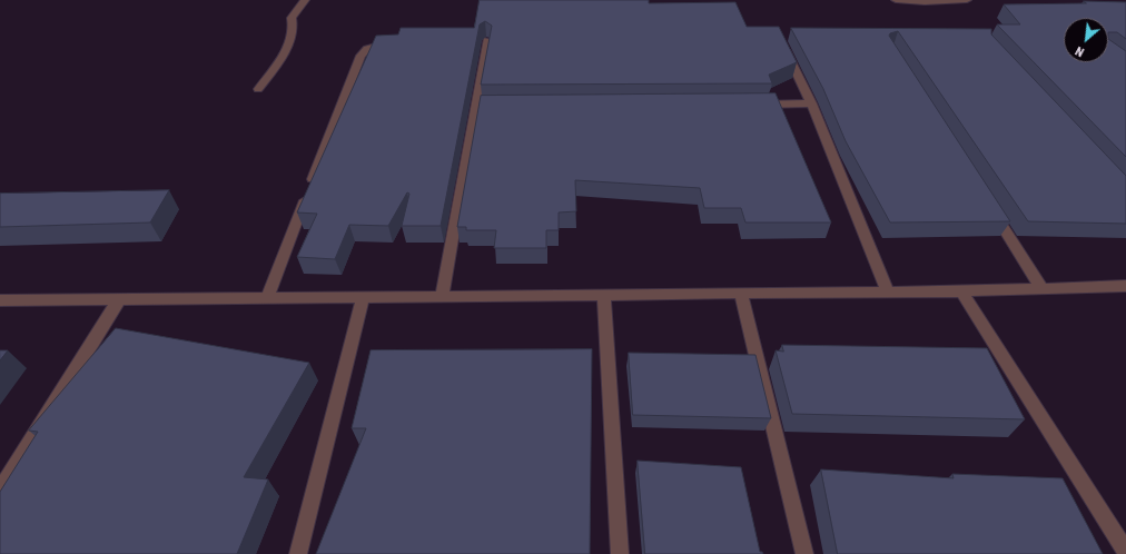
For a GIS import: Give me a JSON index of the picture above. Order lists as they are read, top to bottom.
{
  "north": "bottom left"
}
